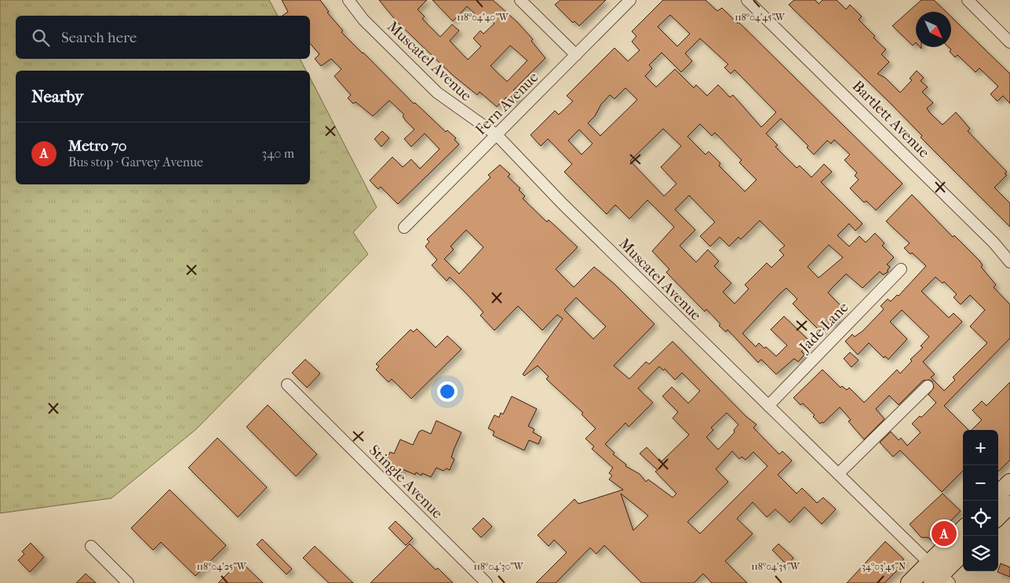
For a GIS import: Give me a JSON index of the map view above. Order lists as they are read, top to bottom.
{
  "streets": {
    "street": [
      "Muscatel Avenue",
      "Fern Avenue",
      "Bartlett Avenue",
      "Jade Lane",
      "Stingle Avenue"
    ]
  },
  "crossings": [
    ["Muscatel Avenue", "Fern Avenue"],
    ["Muscatel Avenue", "Jade Lane"]
  ],
  "north": "bottom right",
  "page": {
    "search": "Search here",
    "heading": "Nearby",
    "list": [
      {
        "mark": "A",
        "name": "Metro 70",
        "note": "Bus stop · Garvey Avenue",
        "value": "340 m"
      }
    ],
    "map_buttons": ["+", "−"],
    "pins": "A"
  },
  "coordinates": [
    "118°04'40\"W",
    "118°04'45\"W",
    "34°03'45\"N",
    "118°04'25\"W",
    "118°04'30\"W",
    "118°04'35\"W"
  ]
}
